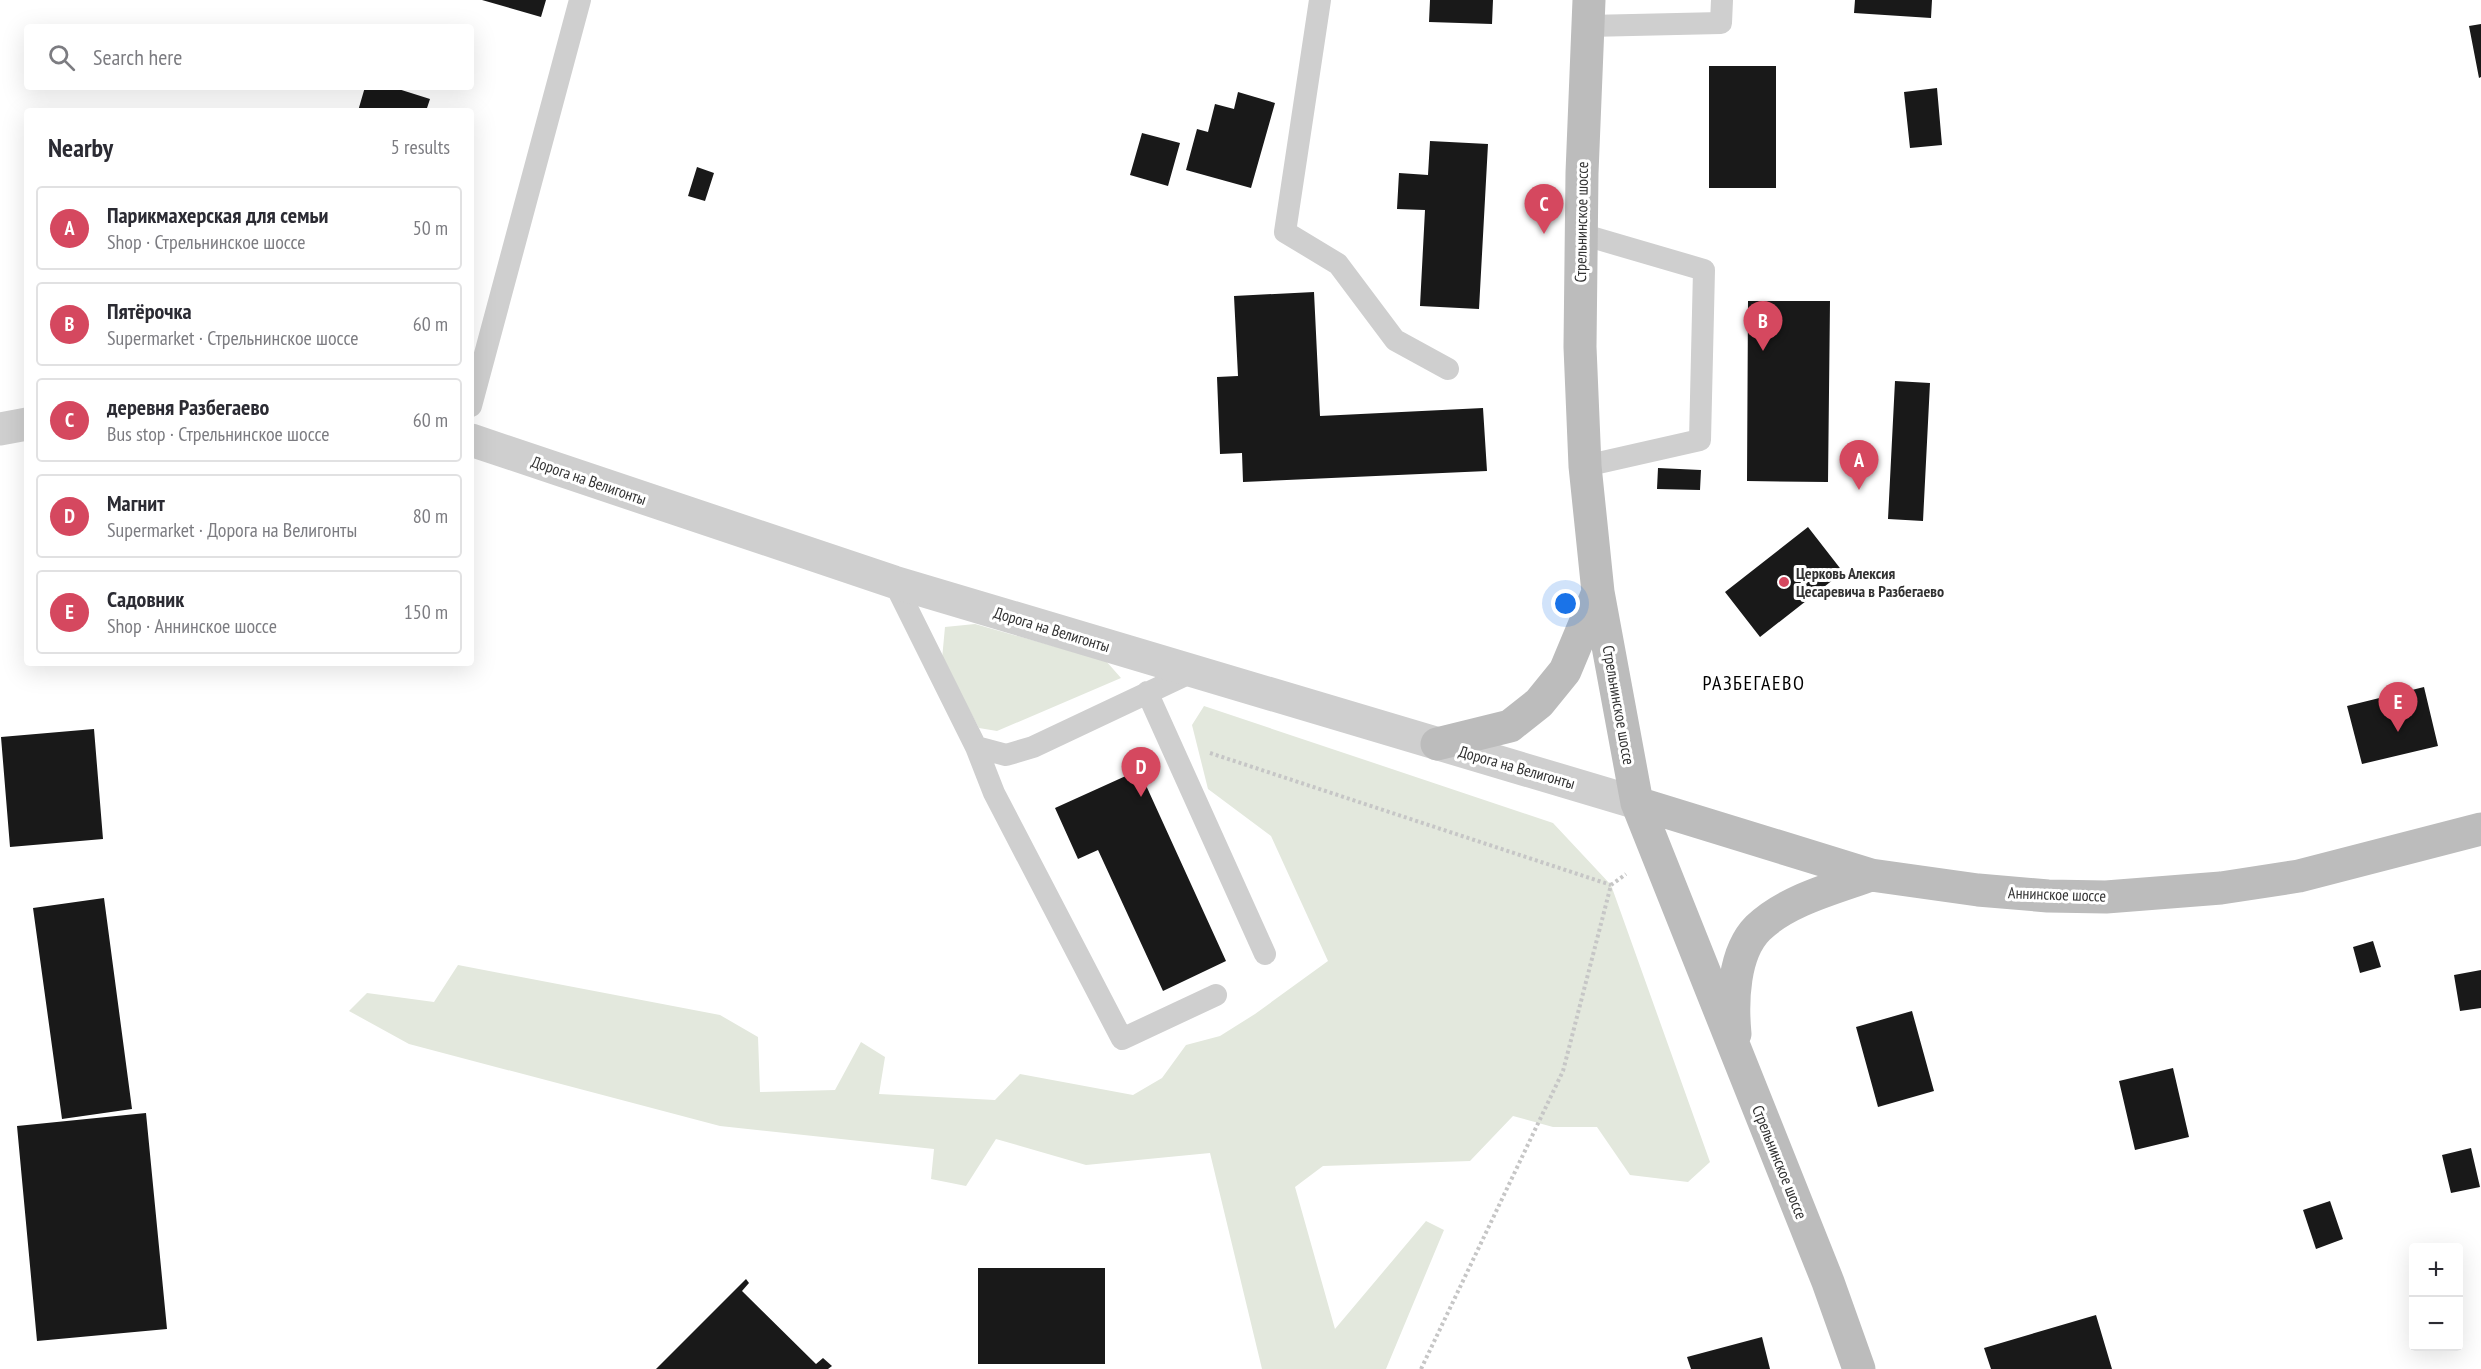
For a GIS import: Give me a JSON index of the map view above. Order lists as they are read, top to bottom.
{
  "streets": {
    "main road": ["Стрельнинское шоссе", "Аннинское шоссе"],
    "street": ["Дорога на Велигонты"]
  },
  "crossings": [
    ["Стрельнинское шоссе", "Дорога на Велигонты"],
    ["Стрельнинское шоссе", "Аннинское шоссе"],
    ["Дорога на Велигонты", "Аннинское шоссе"]
  ],
  "districts": ["РАЗБЕГАЕВО"],
  "places": ["Церковь Алексия Цесаревича в Разбегаево"],
  "page": {
    "search": "Search here",
    "heading": ["Nearby", "5 results"],
    "pins": [
      "C",
      "B",
      "A",
      "E",
      "D"
    ],
    "list": [
      {
        "mark": "A",
        "name": "Парикмахерская для семьи",
        "note": "Shop · Стрельнинское шоссе",
        "value": "50 m"
      },
      {
        "mark": "B",
        "name": "Пятёрочка",
        "note": "Supermarket · Стрельнинское шоссе",
        "value": "60 m"
      },
      {
        "mark": "C",
        "name": "деревня Разбегаево",
        "note": "Bus stop · Стрельнинское шоссе",
        "value": "60 m"
      },
      {
        "mark": "D",
        "name": "Магнит",
        "note": "Supermarket · Дорога на Велигонты",
        "value": "80 m"
      },
      {
        "mark": "E",
        "name": "Садовник",
        "note": "Shop · Аннинское шоссе",
        "value": "150 m"
      }
    ],
    "map_buttons": ["+", "−"]
  }
}
